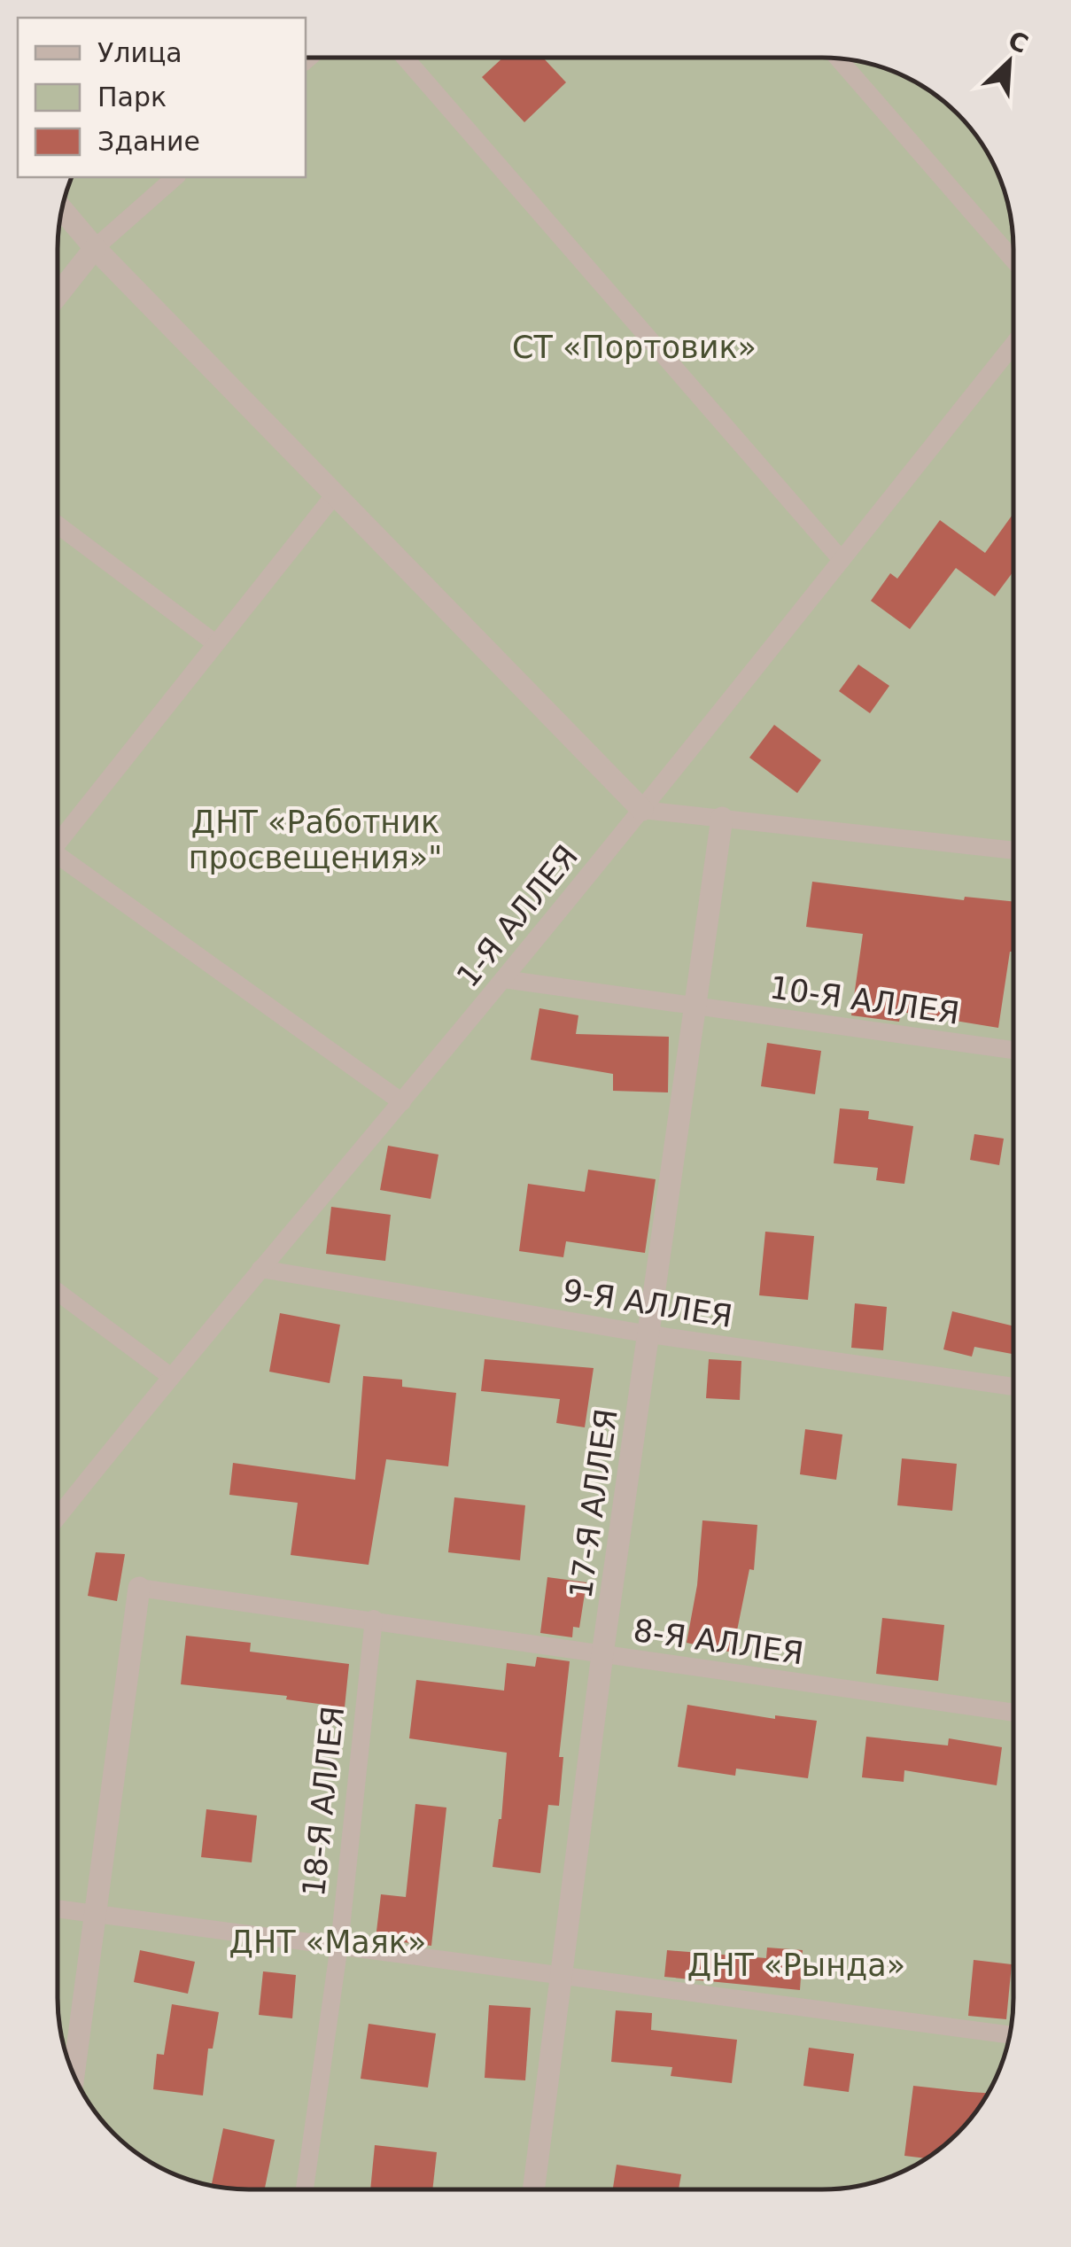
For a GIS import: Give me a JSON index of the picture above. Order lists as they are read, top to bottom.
{
  "streets": {
    "street": ["17-Я АЛЛЕЯ"],
    "lane": [
      "1-Я АЛЛЕЯ",
      "10-Я АЛЛЕЯ",
      "9-Я АЛЛЕЯ",
      "8-Я АЛЛЕЯ",
      "18-Я АЛЛЕЯ"
    ]
  },
  "crossings": [
    ["1-Я АЛЛЕЯ", "10-Я АЛЛЕЯ"],
    ["1-Я АЛЛЕЯ", "9-Я АЛЛЕЯ"],
    ["10-Я АЛЛЕЯ", "17-Я АЛЛЕЯ"],
    ["9-Я АЛЛЕЯ", "17-Я АЛЛЕЯ"],
    ["17-Я АЛЛЕЯ", "8-Я АЛЛЕЯ"],
    ["8-Я АЛЛЕЯ", "18-Я АЛЛЕЯ"]
  ],
  "parks": [
    "СТ «Портовик»",
    "ДНТ «Работник просвещения»\"",
    "ДНТ «Маяк»",
    "ДНТ «Рында»"
  ],
  "legend": ["Улица", "Парк", "Здание"],
  "north": "top right"
}
